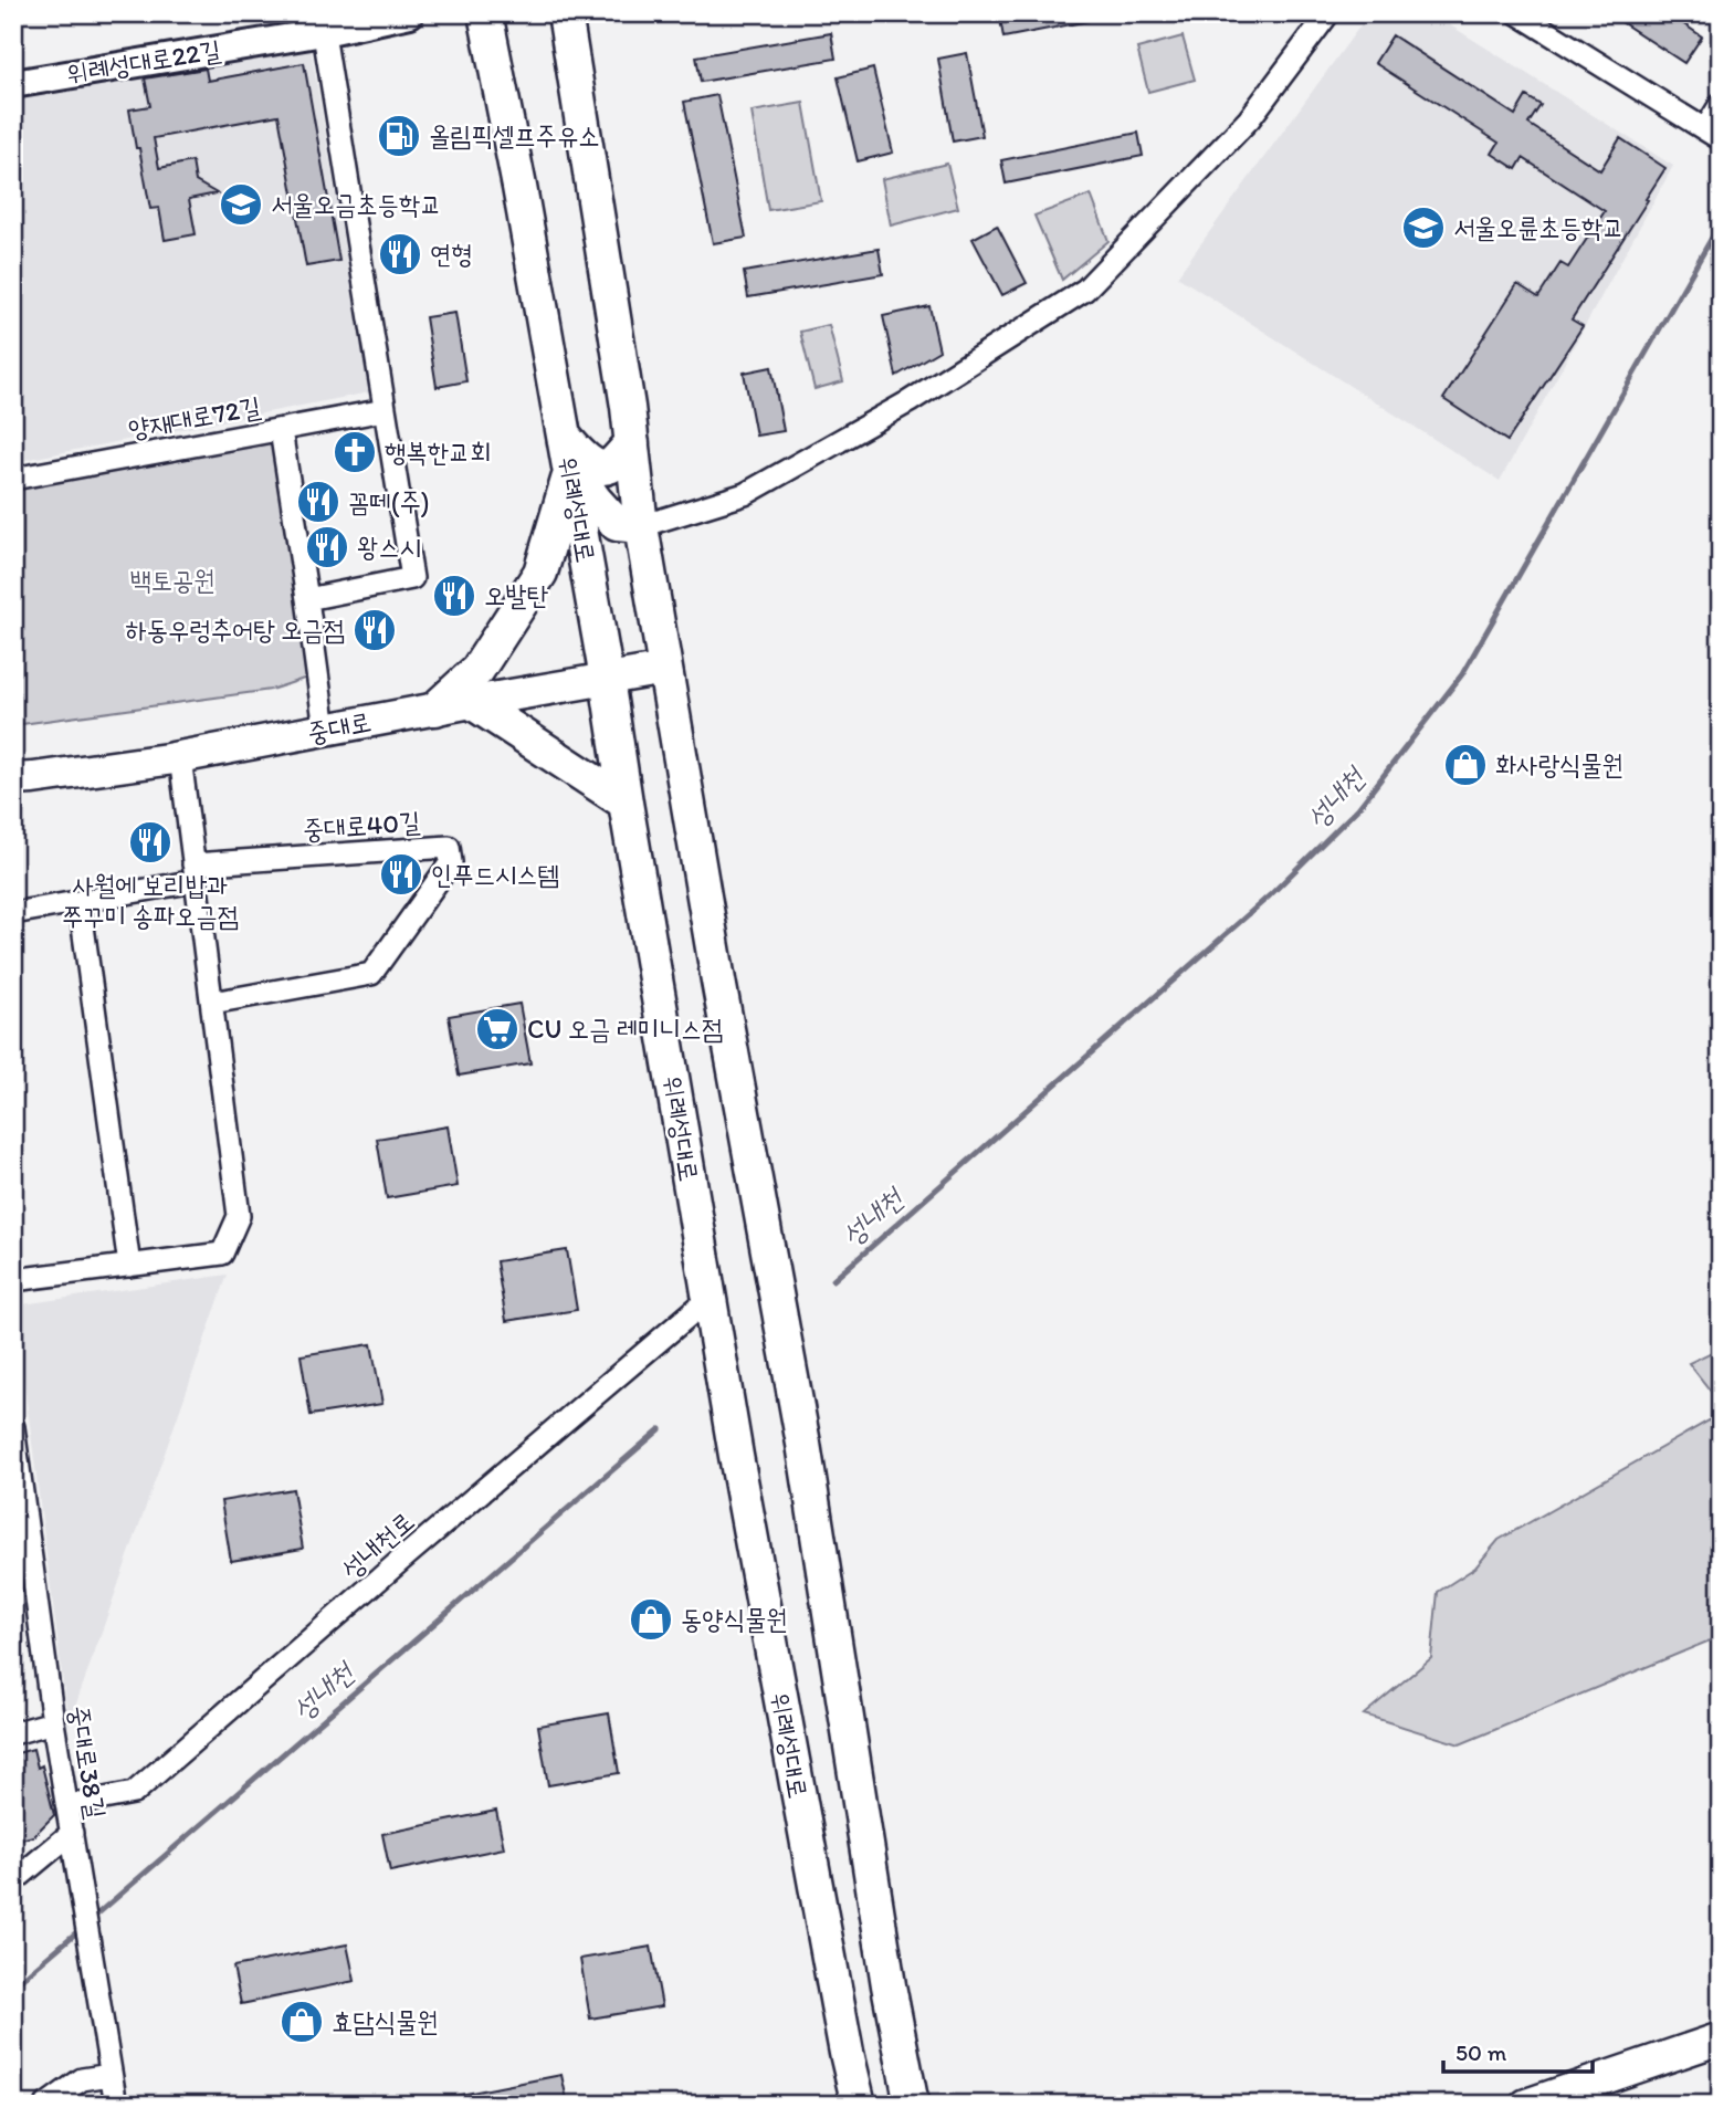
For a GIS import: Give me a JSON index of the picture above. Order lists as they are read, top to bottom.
{
  "streets": {
    "main road": ["위례성대로", "중대로"],
    "street": [
      "위례성대로22길",
      "양재대로72길",
      "중대로40길",
      "성내천로",
      "중대로38길"
    ]
  },
  "crossings": [
    ["위례성대로", "중대로"],
    ["위례성대로", "성내천로"],
    ["성내천로", "중대로38길"]
  ],
  "water": ["성내천"],
  "parks": ["백토공원"],
  "places": {
    "fuel station": ["올림픽셀프주유소"],
    "school or university": ["서울오금초등학교", "서울오륜초등학교"],
    "restaurant": [
      "연형",
      "꼼떼(주)",
      "왕스시",
      "오발탄",
      "하동우렁추어탕 오금점",
      "사월에 보리밥과 쭈꾸미 송파오금점",
      "인푸드시스템"
    ],
    "church": ["행복한교회"],
    "shop": ["화사랑식물원", "동양식물원", "효담식물원"],
    "supermarket": ["CU 오금 레미니스점"]
  },
  "scale_bar": "50 m"
}
